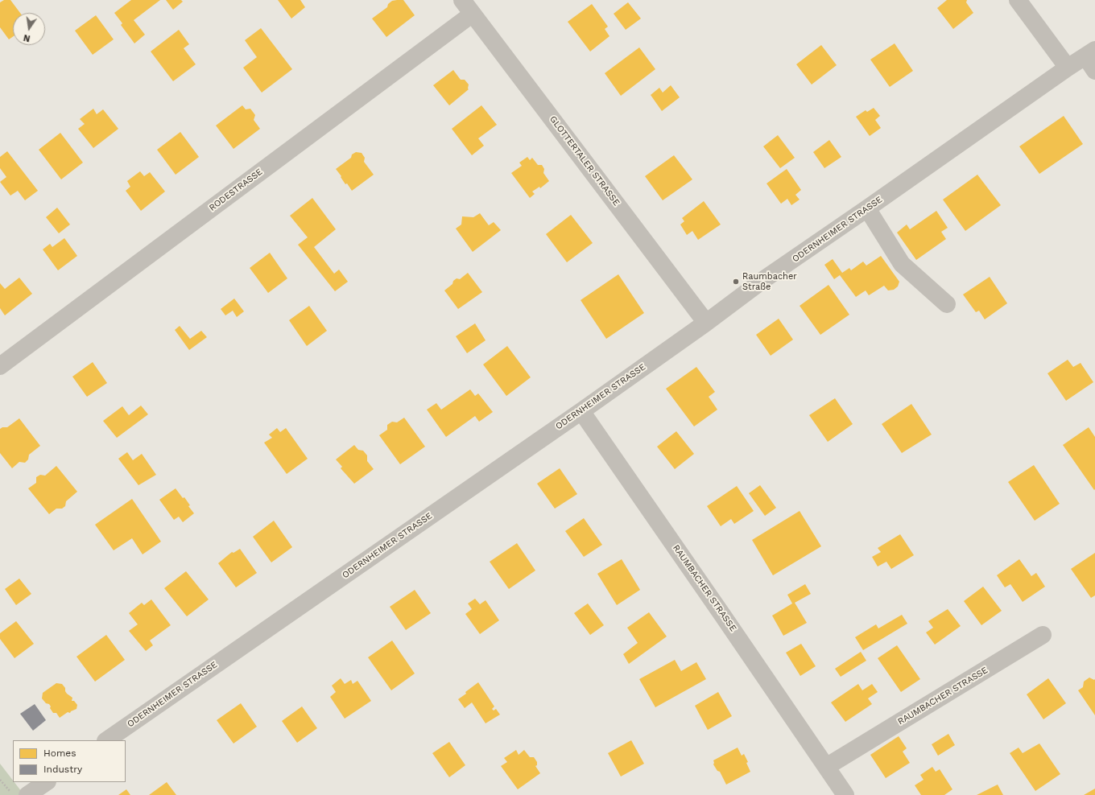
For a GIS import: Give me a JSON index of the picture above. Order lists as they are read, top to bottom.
{
  "streets": {
    "street": [
      "GLOTTERTALER STRASSE",
      "RODESTRASSE",
      "ODERNHEIMER STRASSE",
      "RAUMBACHER STRASSE"
    ]
  },
  "crossings": [
    ["GLOTTERTALER STRASSE", "RODESTRASSE"],
    ["GLOTTERTALER STRASSE", "ODERNHEIMER STRASSE"],
    ["ODERNHEIMER STRASSE", "RAUMBACHER STRASSE"]
  ],
  "places": ["Raumbacher Straße"],
  "legend": ["Homes", "Industry"],
  "north": "bottom"
}
